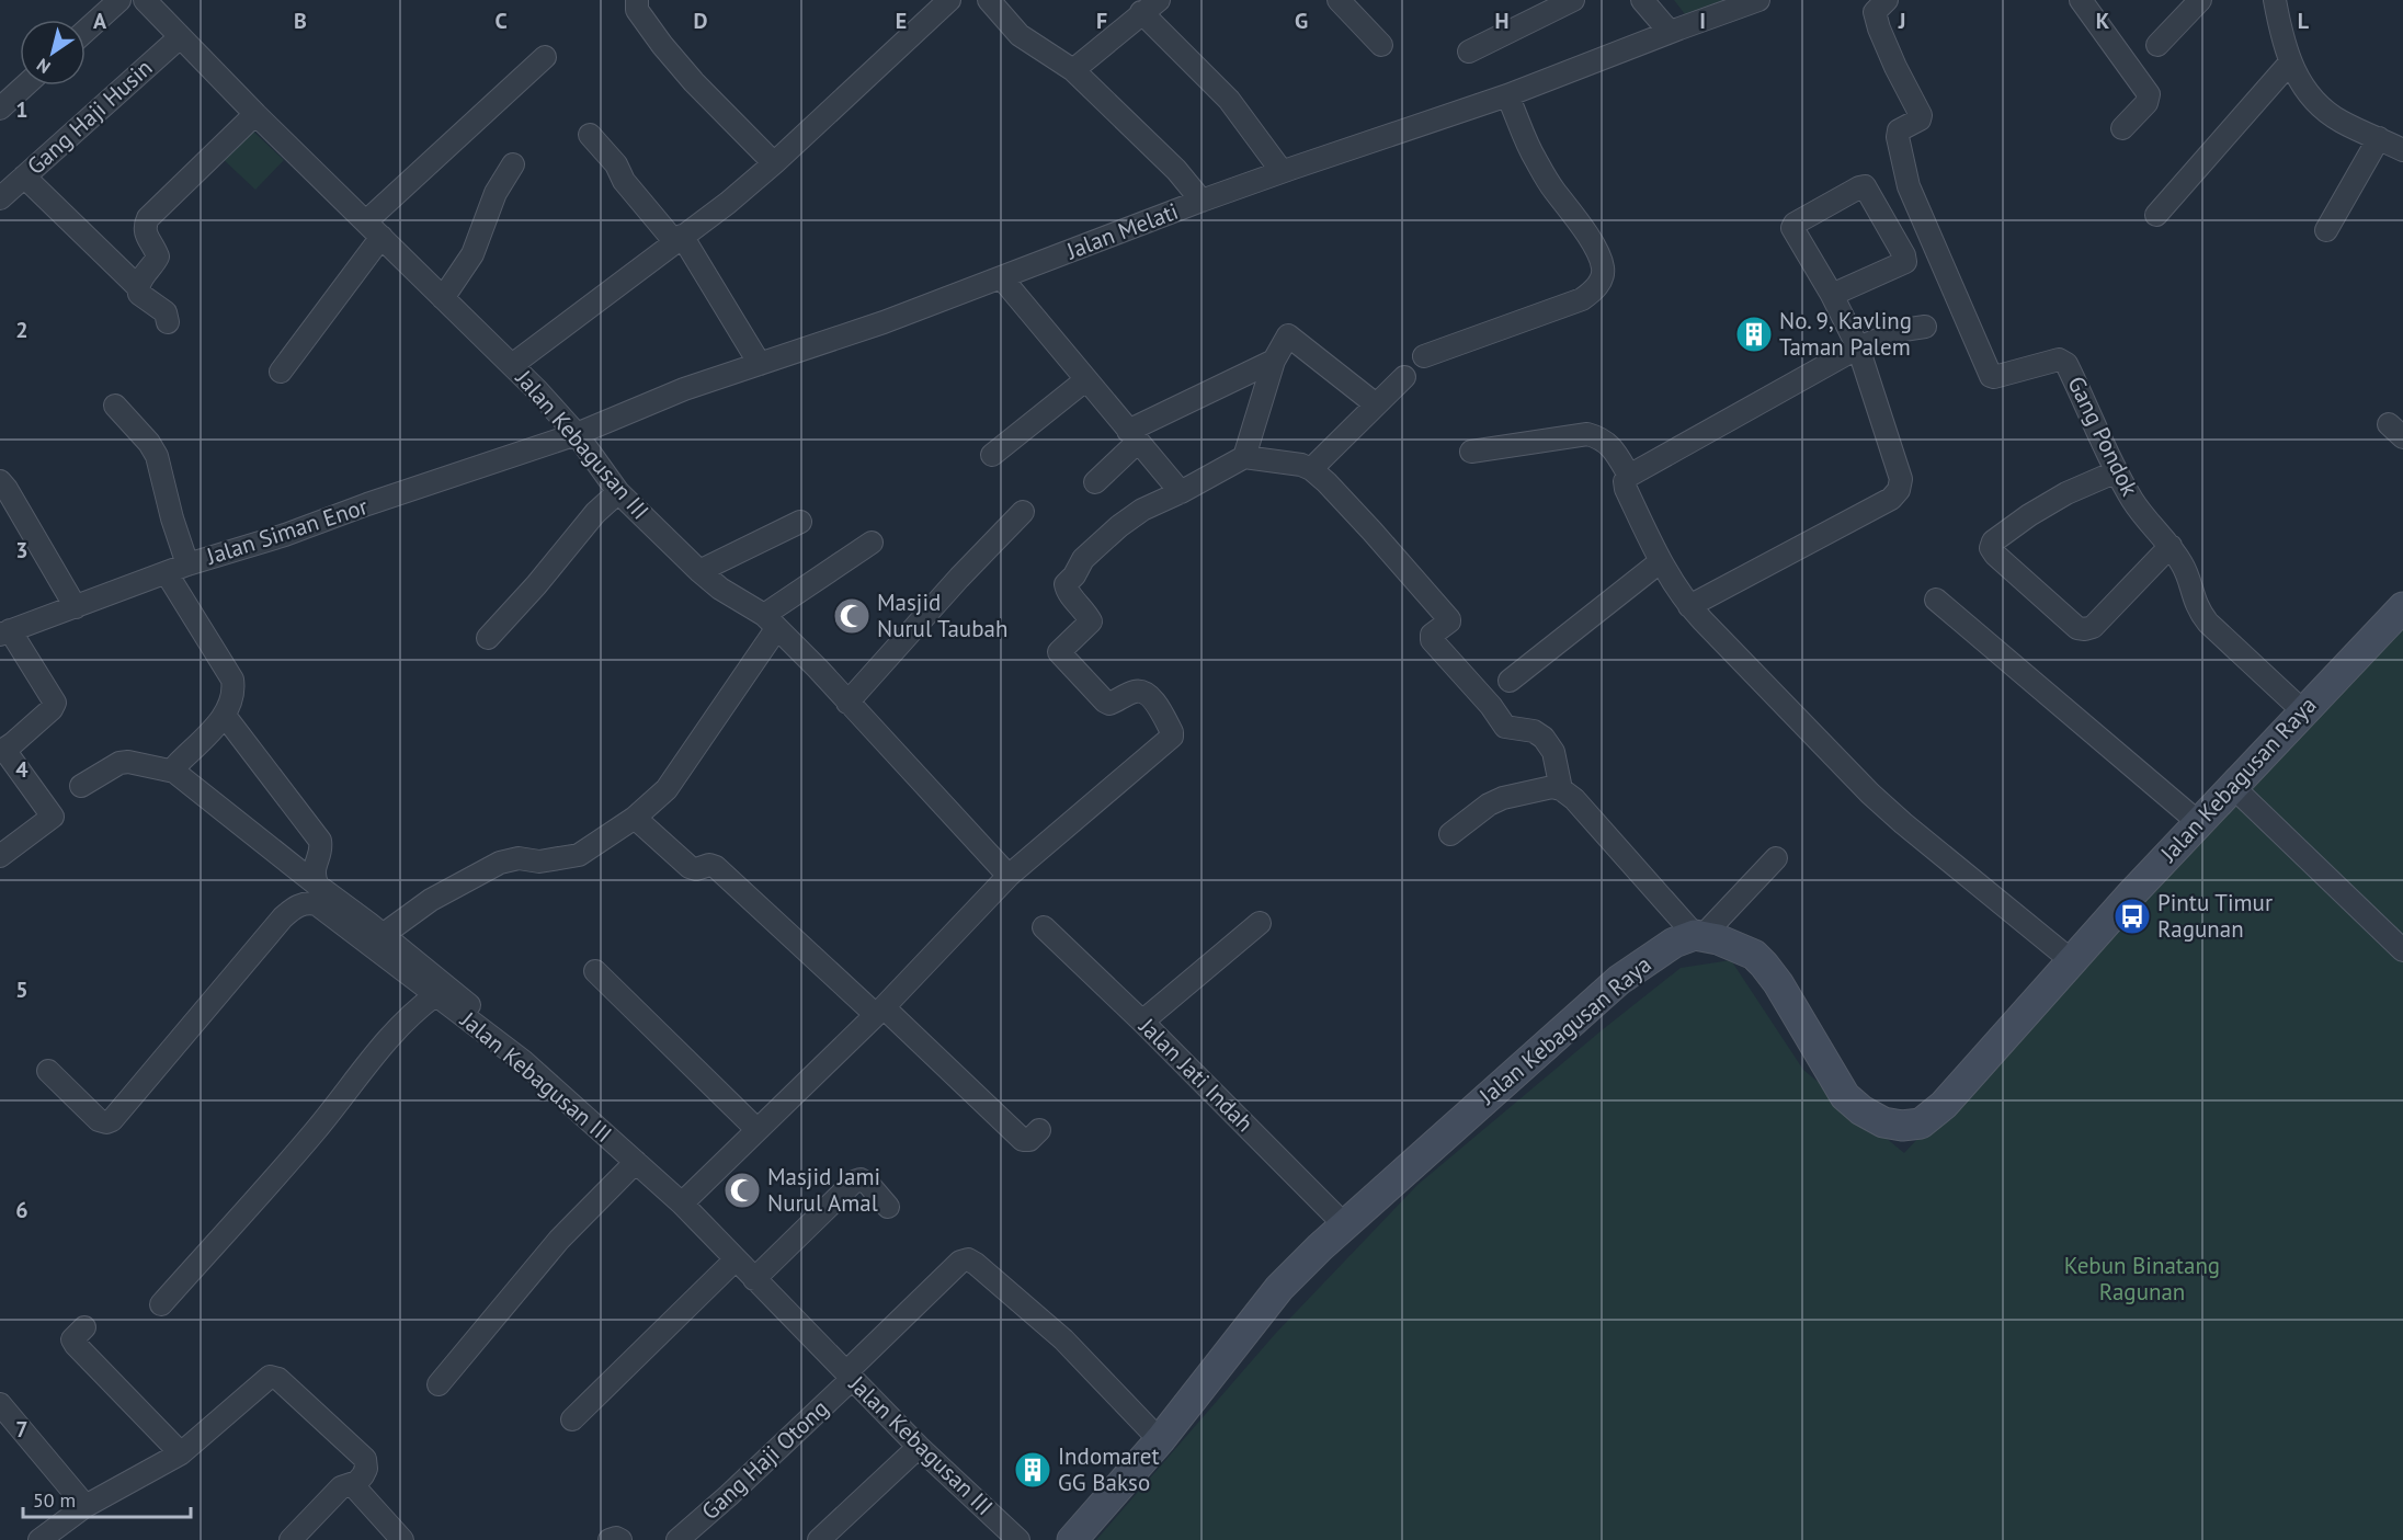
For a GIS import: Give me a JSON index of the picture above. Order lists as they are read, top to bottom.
{
  "streets": {
    "main road": ["Jalan Kebagusan Raya"],
    "street": [
      "Gang Haji Husin",
      "Jalan Melati",
      "Gang Pondok",
      "Jalan Kebagusan III",
      "Jalan Siman Enor",
      "Jalan Jati Indah",
      "Gang Haji Otong"
    ]
  },
  "crossings": [
    ["Gang Haji Husin", "Jalan Kebagusan III"],
    ["Jalan Melati", "Jalan Kebagusan III"],
    ["Jalan Melati", "Jalan Siman Enor"],
    ["Gang Pondok", "Jalan Kebagusan Raya"],
    ["Jalan Kebagusan III", "Jalan Siman Enor"],
    ["Jalan Kebagusan III", "Gang Haji Otong"],
    ["Jalan Kebagusan Raya", "Jalan Jati Indah"],
    ["Jalan Kebagusan Raya", "Gang Haji Otong"]
  ],
  "parks": ["Kebun Binatang Ragunan"],
  "places": {
    "building": ["No. 9, Kavling Taman Palem", "Indomaret GG Bakso"],
    "mosque": ["Masjid Nurul Taubah", "Masjid Jami Nurul Amal"],
    "bus stop": ["Pintu Timur Ragunan"]
  },
  "scale_bar": "50 m",
  "north": "bottom left",
  "grid": {
    "columns": [
      "A",
      "B",
      "C",
      "D",
      "E",
      "F",
      "G",
      "H",
      "I",
      "J",
      "K",
      "L"
    ],
    "rows": [
      "1",
      "2",
      "3",
      "4",
      "5",
      "6",
      "7"
    ]
  }
}
